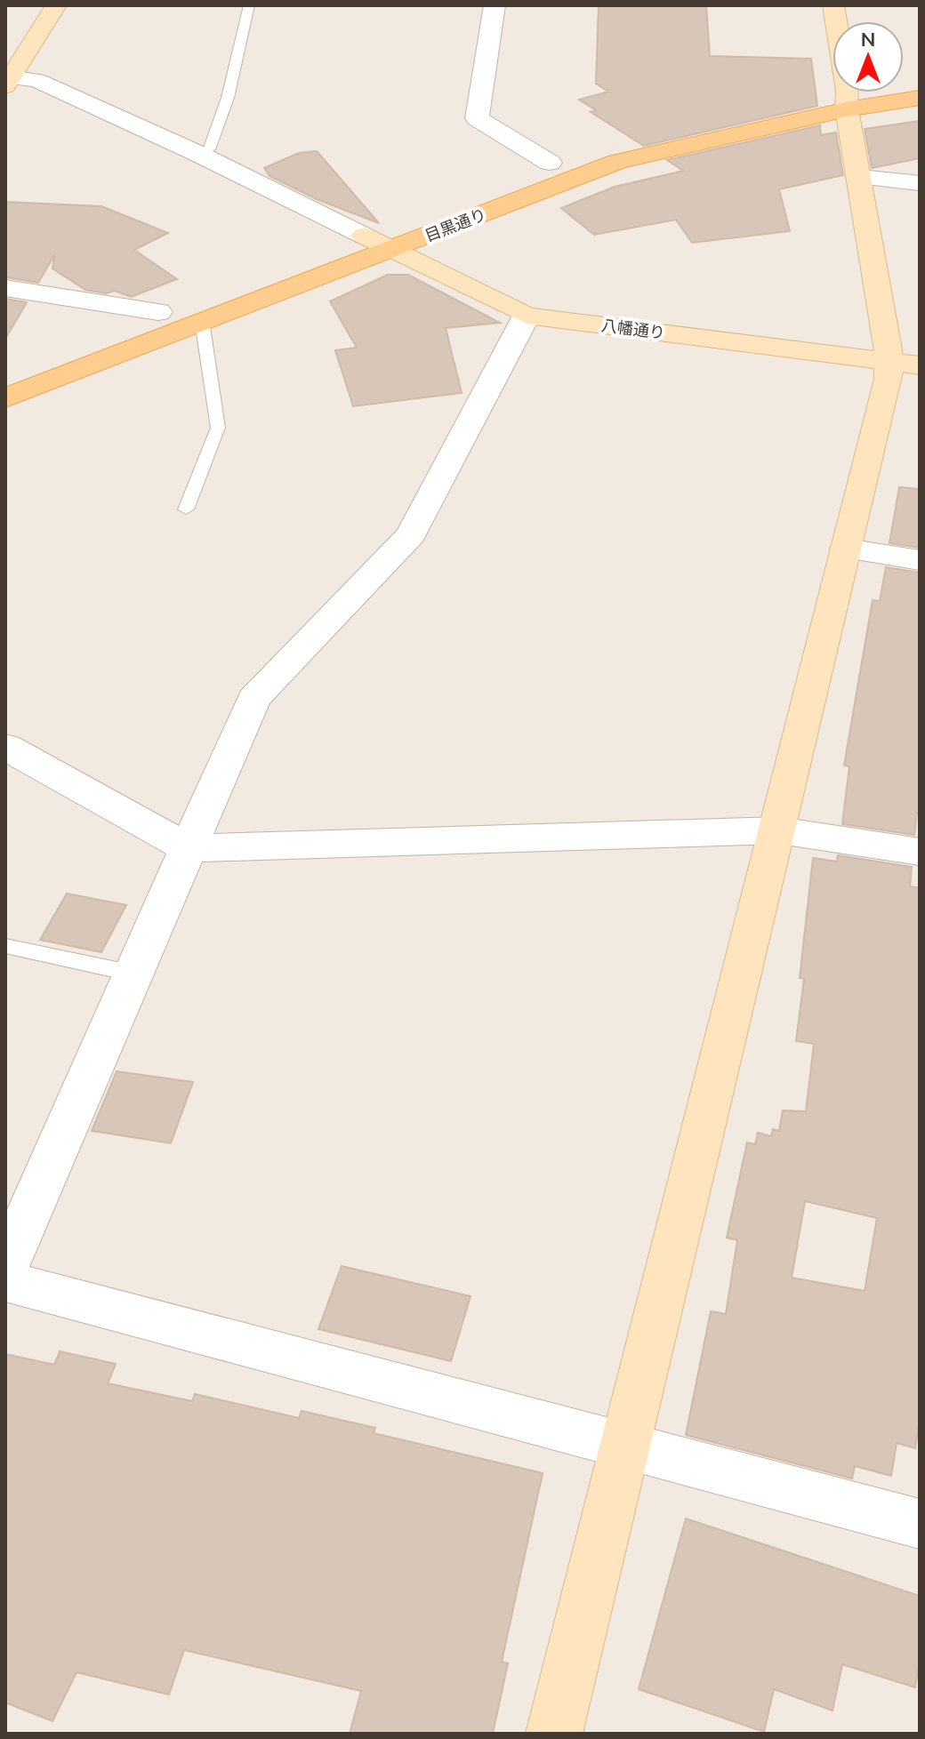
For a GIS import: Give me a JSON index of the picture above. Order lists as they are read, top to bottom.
{
  "streets": {
    "main road": ["目黒通り"],
    "street": ["八幡通り"]
  },
  "crossings": [
    ["目黒通り", "八幡通り"]
  ],
  "north": "top"
}
